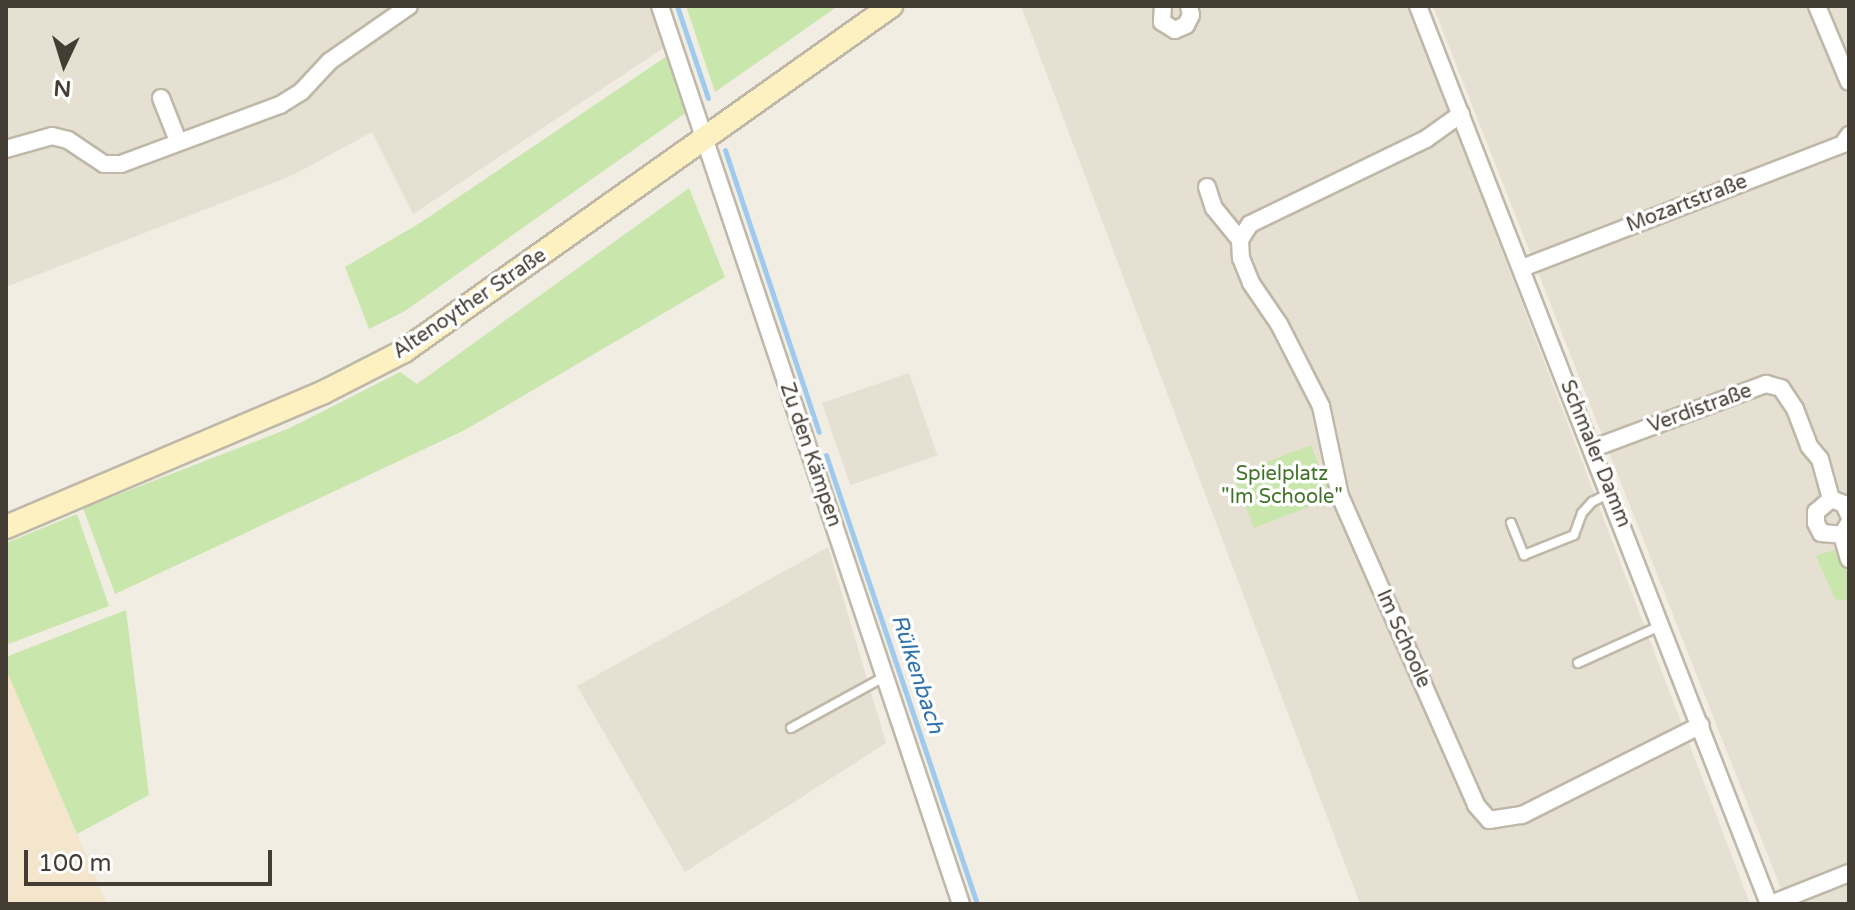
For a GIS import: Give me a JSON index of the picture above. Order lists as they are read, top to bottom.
{
  "streets": {
    "main road": ["Altenoyther Straße"],
    "street": [
      "Mozartstraße",
      "Verdistraße",
      "Schmaler Damm",
      "Zu den Kämpen",
      "Im Schoole"
    ]
  },
  "crossings": [
    ["Mozartstraße", "Schmaler Damm"],
    ["Altenoyther Straße", "Zu den Kämpen"],
    ["Verdistraße", "Schmaler Damm"],
    ["Schmaler Damm", "Im Schoole"]
  ],
  "water": ["Rülkenbach"],
  "parks": ["Spielplatz \"Im Schoole\""],
  "scale_bar": "100 m",
  "north": "bottom"
}
